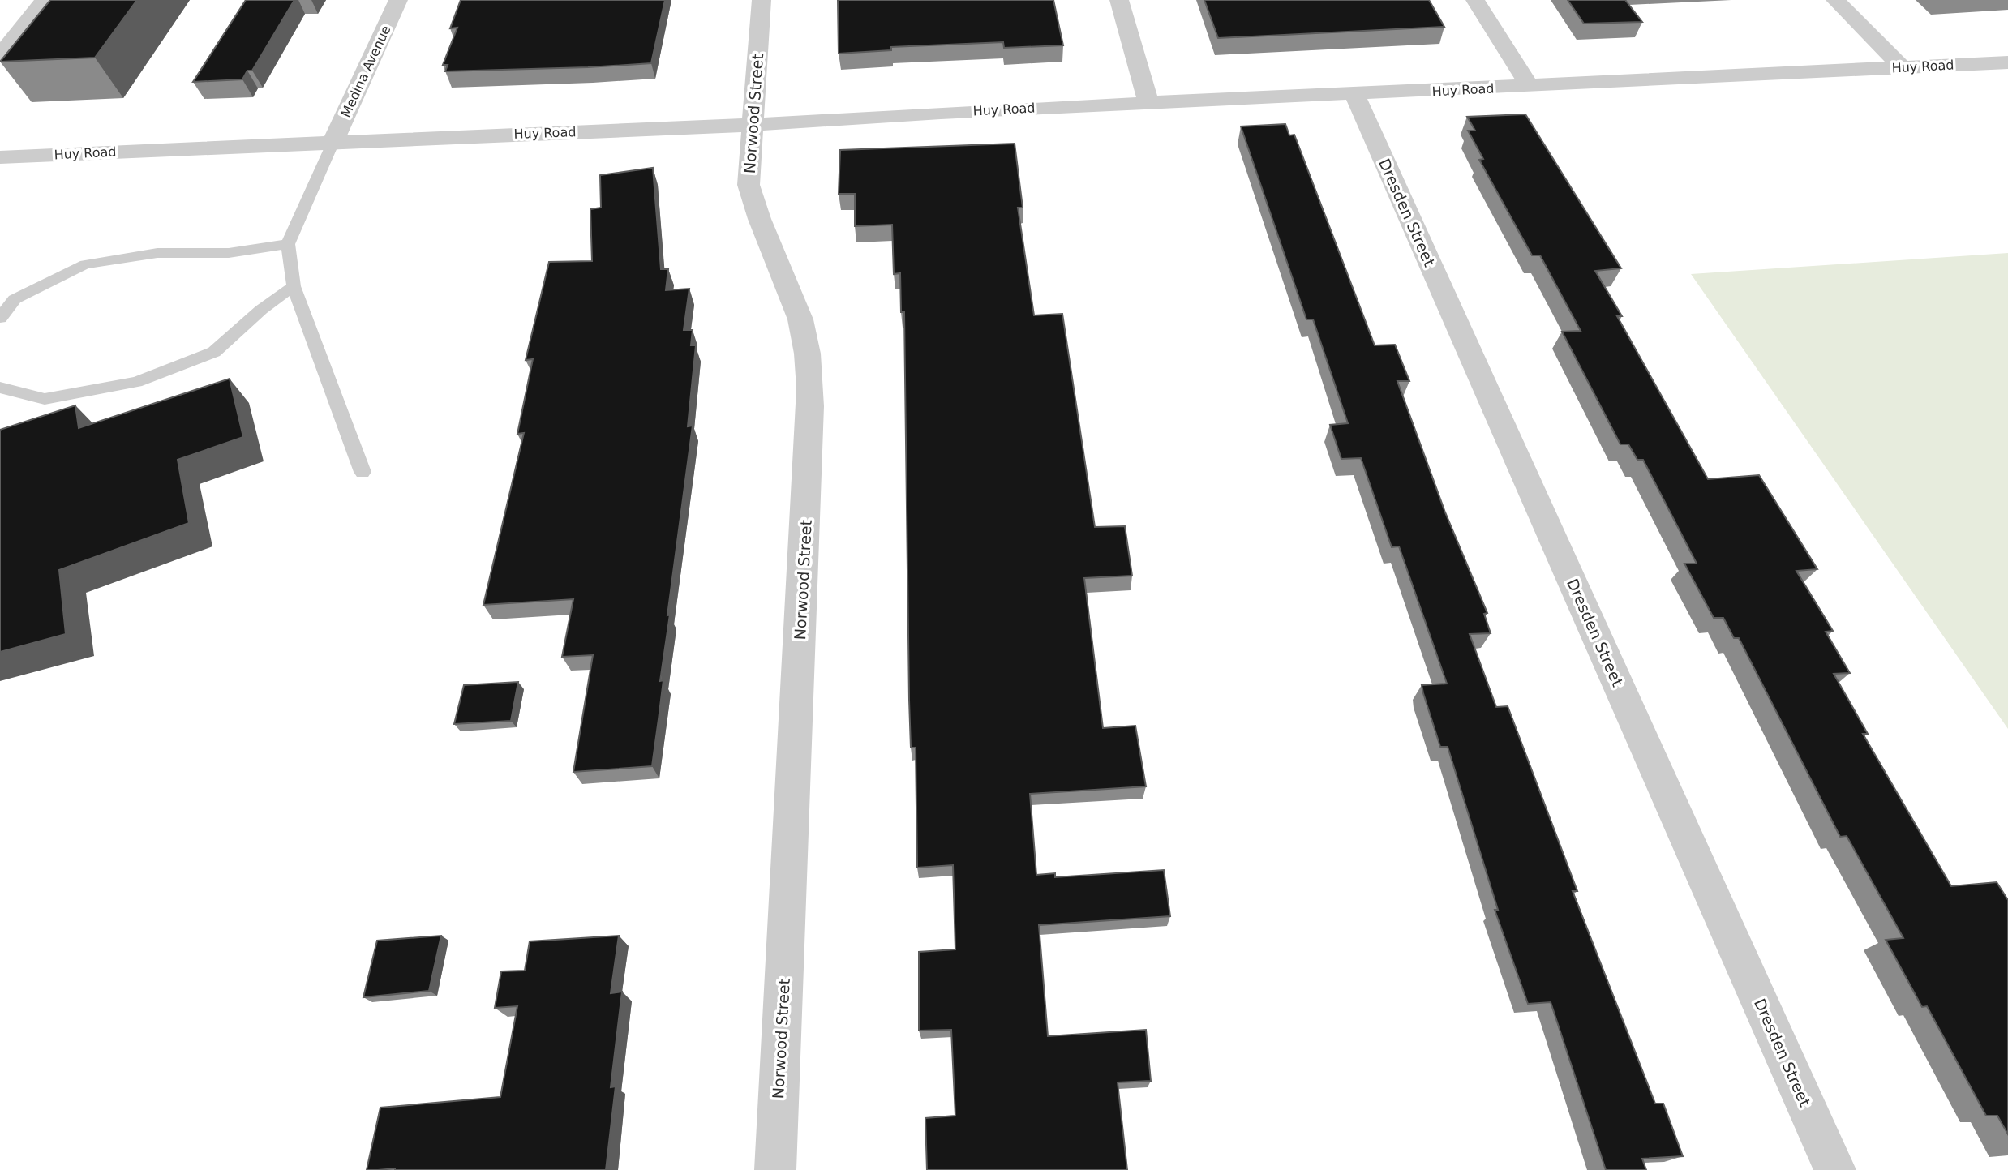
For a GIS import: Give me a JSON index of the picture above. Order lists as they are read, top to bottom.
{
  "streets": {
    "street": [
      "Huy Road",
      "Medina Avenue",
      "Norwood Street",
      "Dresden Street"
    ]
  },
  "crossings": [
    ["Huy Road", "Medina Avenue"],
    ["Huy Road", "Norwood Street"],
    ["Huy Road", "Dresden Street"]
  ]
}
